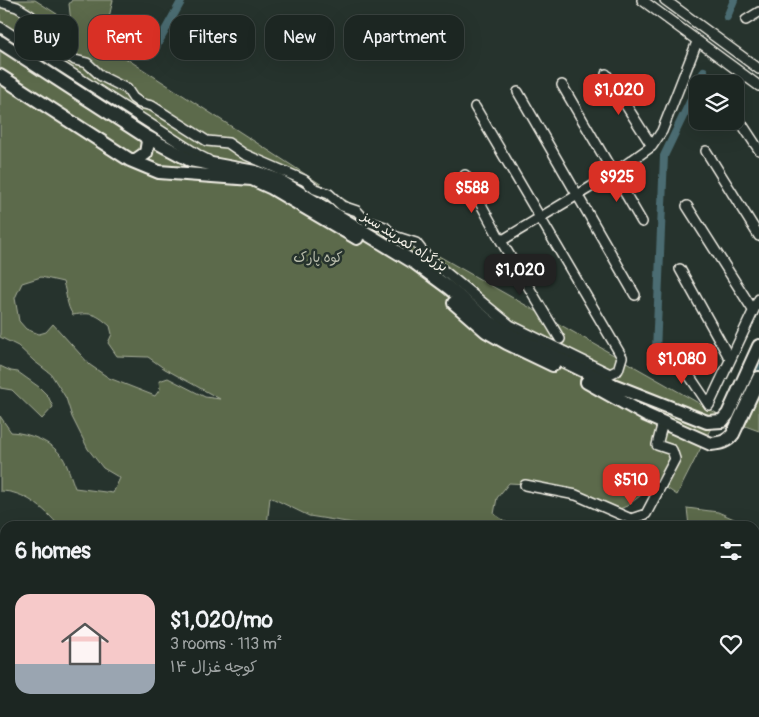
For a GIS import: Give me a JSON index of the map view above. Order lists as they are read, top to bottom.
{
  "streets": {
    "highway": ["بزرگراه کمربند سبز"]
  },
  "parks": ["کوه پارک"],
  "page": {
    "chip": [
      "Buy",
      "Rent",
      "Filters",
      "New",
      "Apartment"
    ],
    "price": [
      "$1,020",
      "$925",
      "$588",
      "$1,020",
      "$1,080",
      "$510"
    ],
    "heading": "6 homes",
    "list": [
      {
        "name": "$1,020/mo",
        "note": "3 rooms · 113 m² · کوچه غزال ۱۴"
      }
    ]
  }
}
